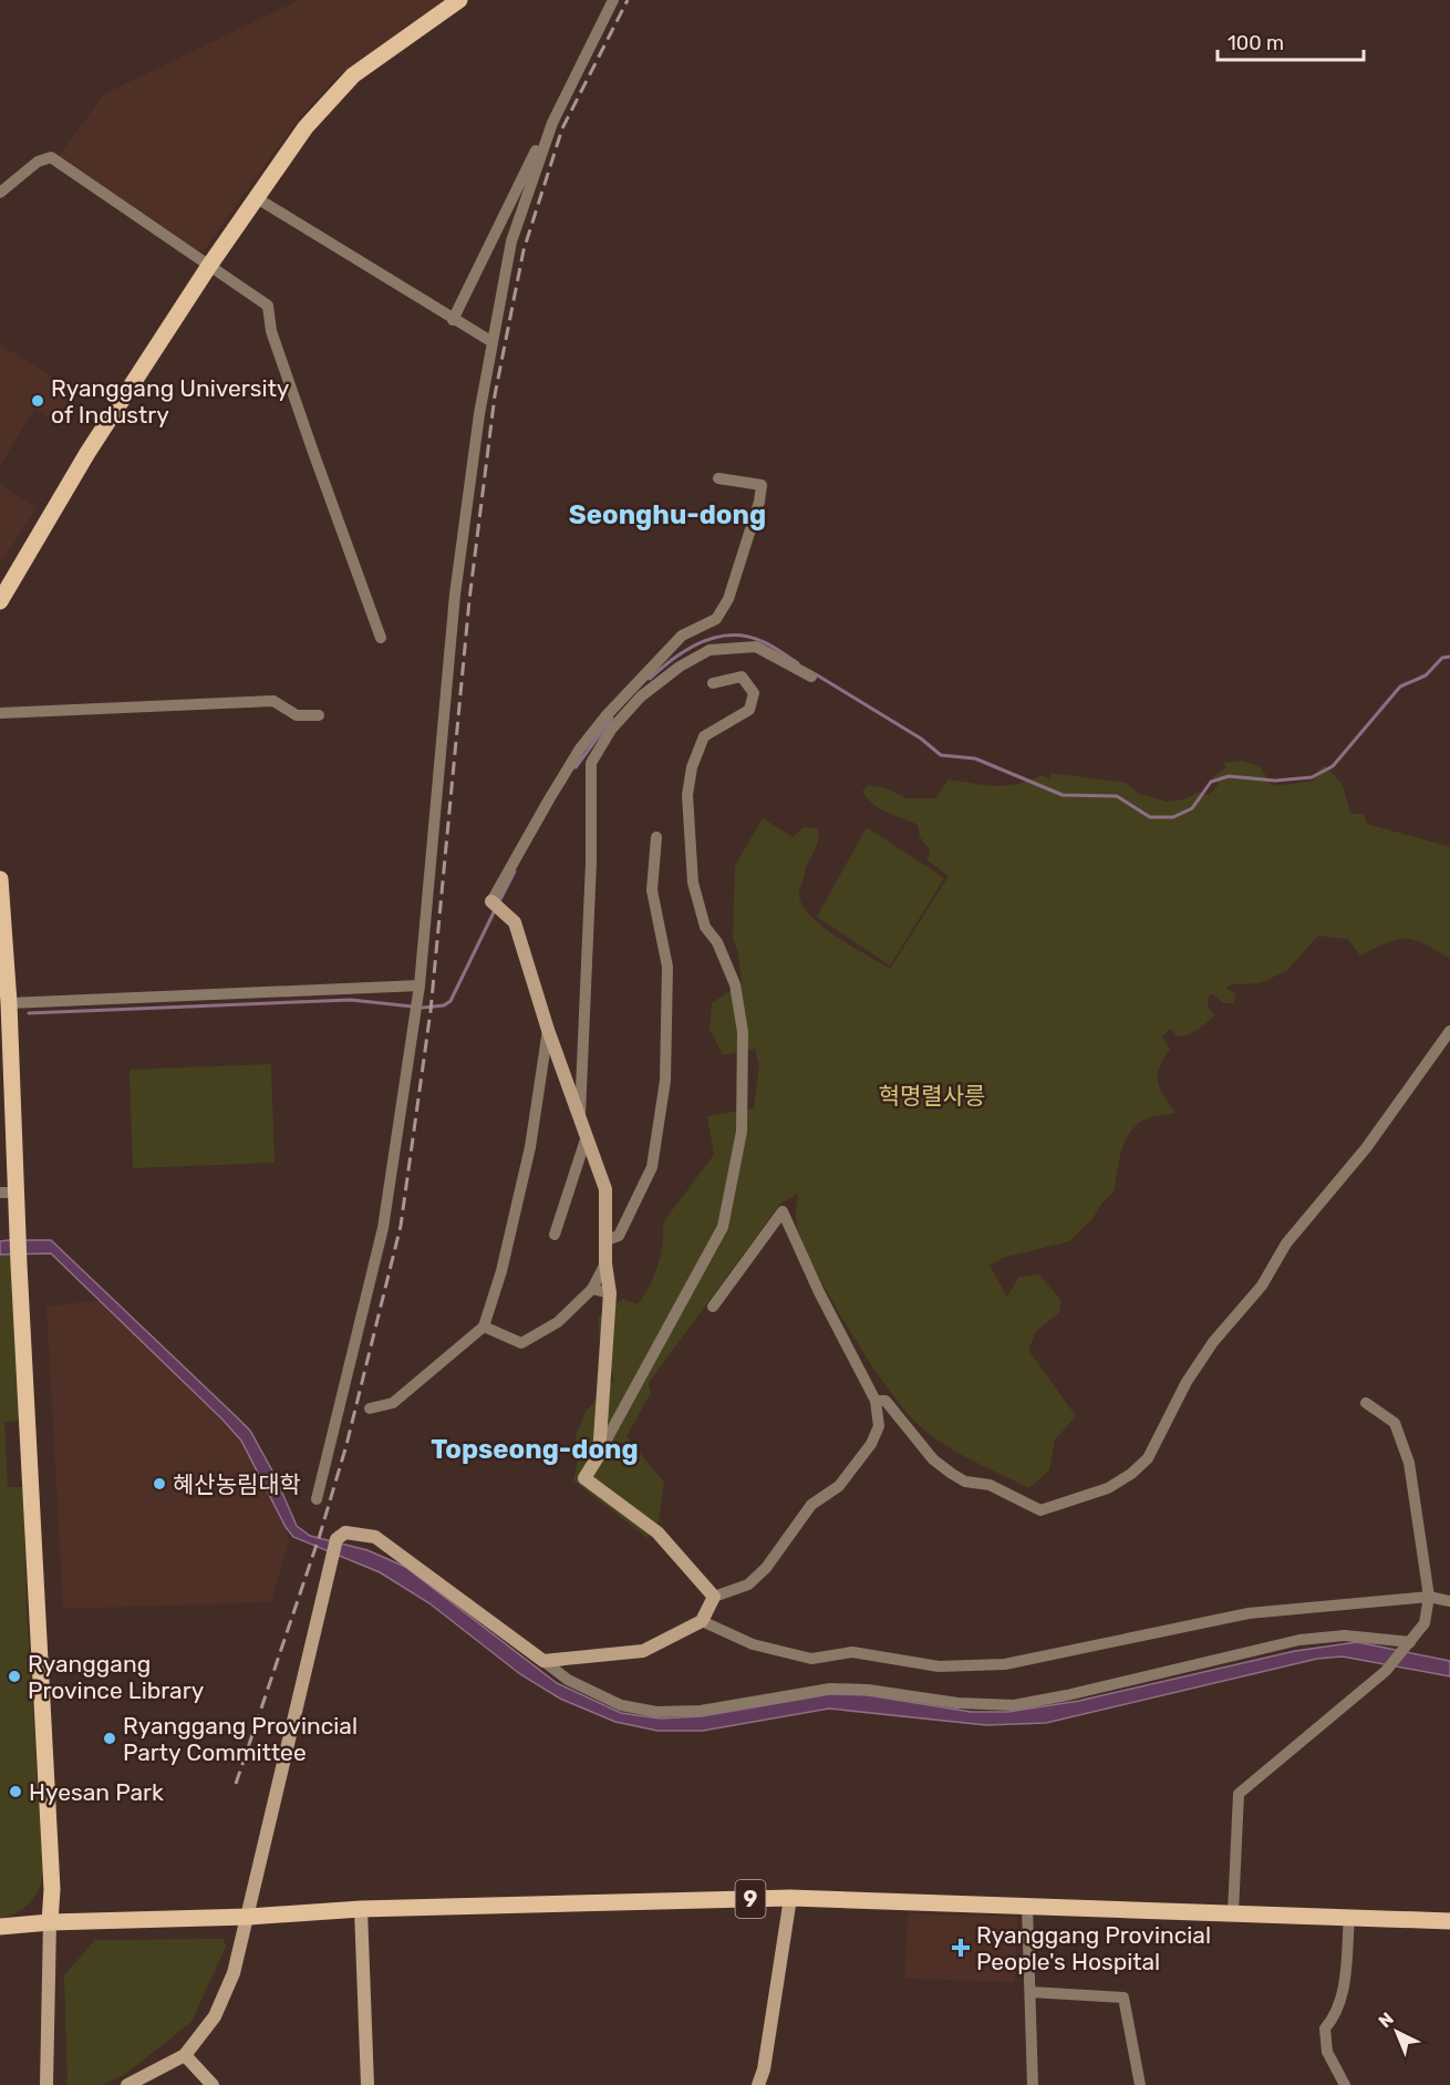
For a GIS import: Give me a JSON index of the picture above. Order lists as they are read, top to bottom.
{
  "streets": {
    "main road": ["9"]
  },
  "districts": ["Seonghu-dong", "Topseong-dong"],
  "parks": ["혁명렬사릉"],
  "places": {
    "other": [
      "Ryanggang University of Industry",
      "혜산농림대학",
      "Ryanggang Province Library",
      "Ryanggang Provincial Party Committee",
      "Hyesan Park"
    ],
    "health": ["Ryanggang Provincial People's Hospital"]
  },
  "scale_bar": "100 m",
  "north": "top left"
}
